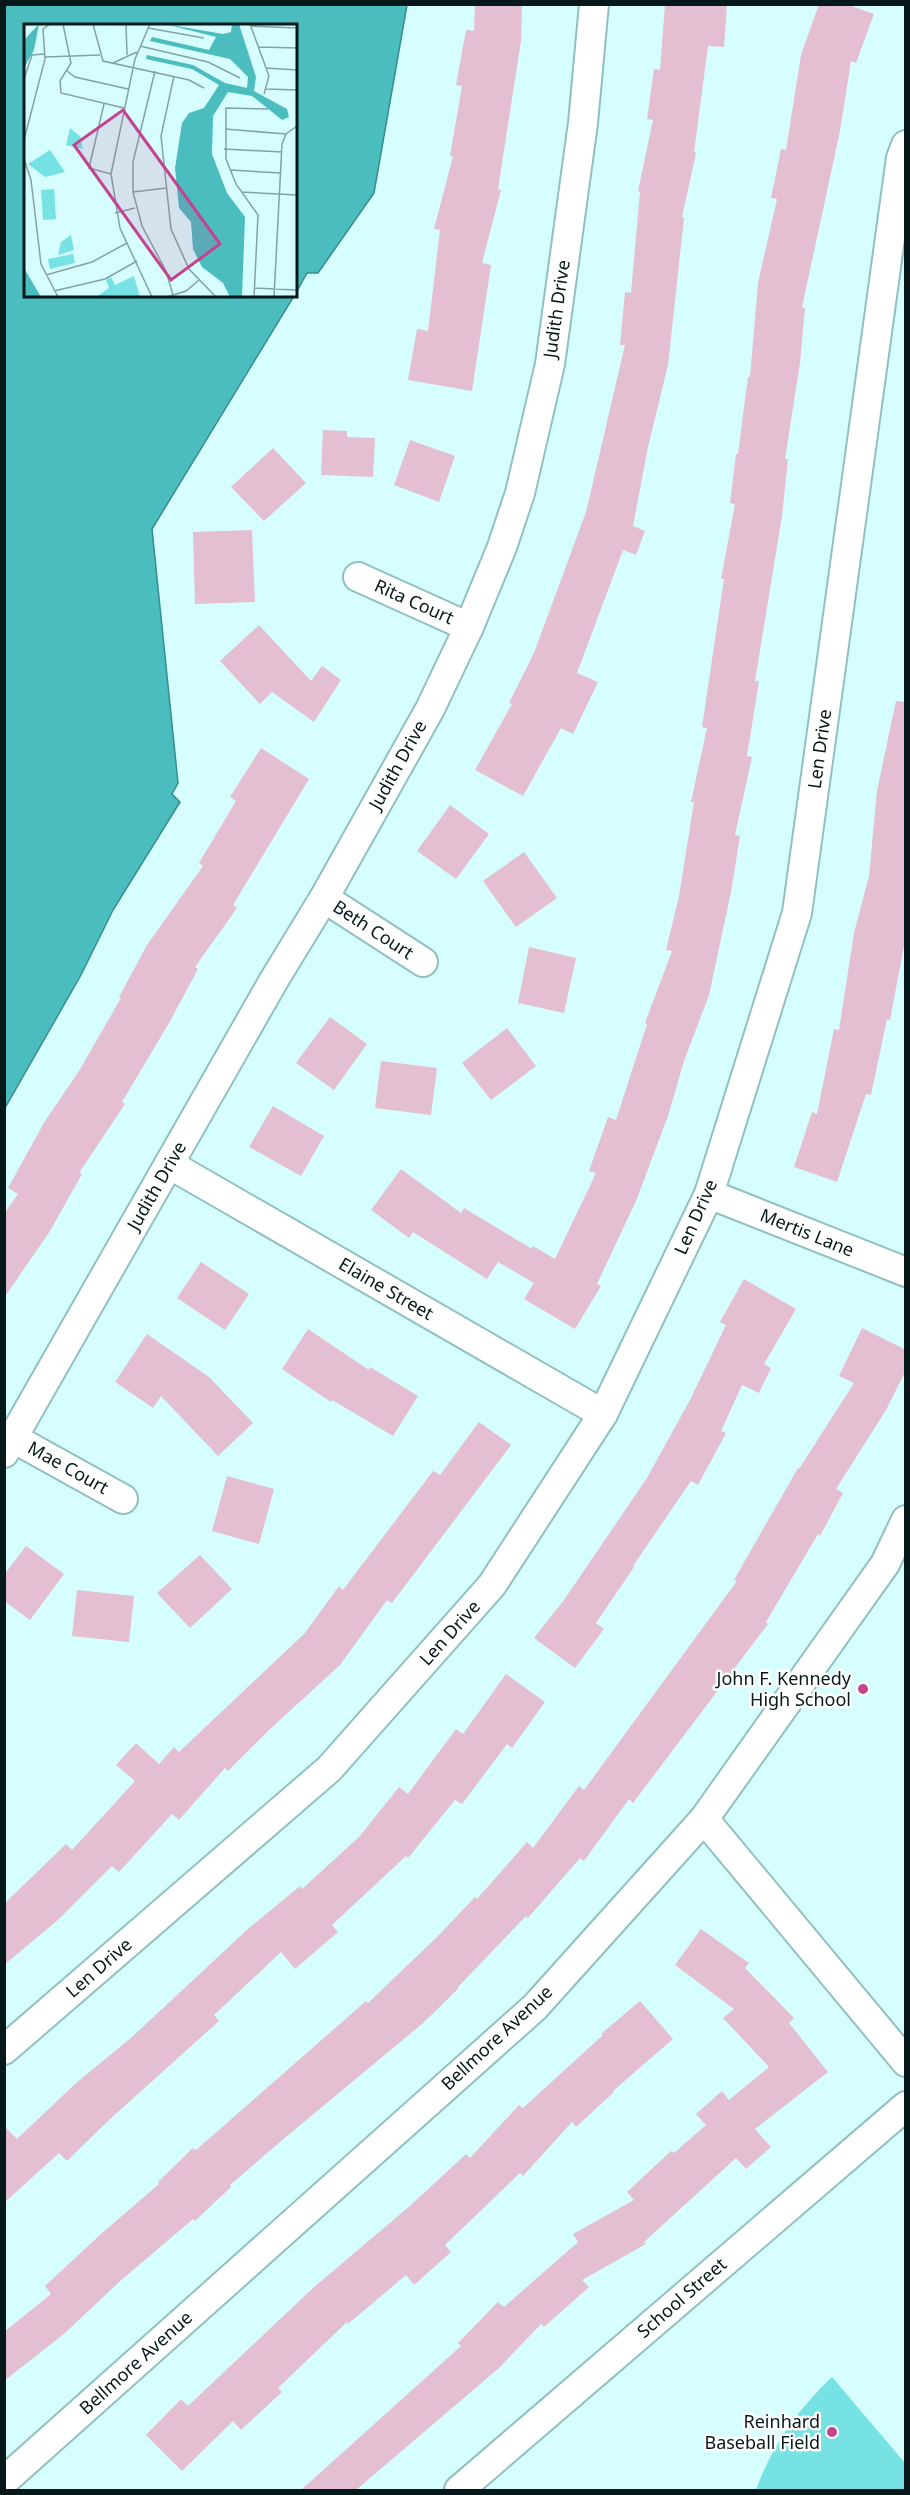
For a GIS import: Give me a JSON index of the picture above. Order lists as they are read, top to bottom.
{
  "streets": {
    "street": [
      "Judith Drive",
      "Rita Court",
      "Len Drive",
      "Beth Court",
      "Mertis Lane",
      "Elaine Street",
      "Mae Court",
      "Bellmore Avenue",
      "School Street"
    ]
  },
  "crossings": [
    ["Judith Drive", "Rita Court"],
    ["Judith Drive", "Beth Court"],
    ["Judith Drive", "Elaine Street"],
    ["Judith Drive", "Mae Court"],
    ["Len Drive", "Mertis Lane"],
    ["Len Drive", "Elaine Street"]
  ],
  "places": ["John F. Kennedy High School", "Reinhard Baseball Field"]
}
